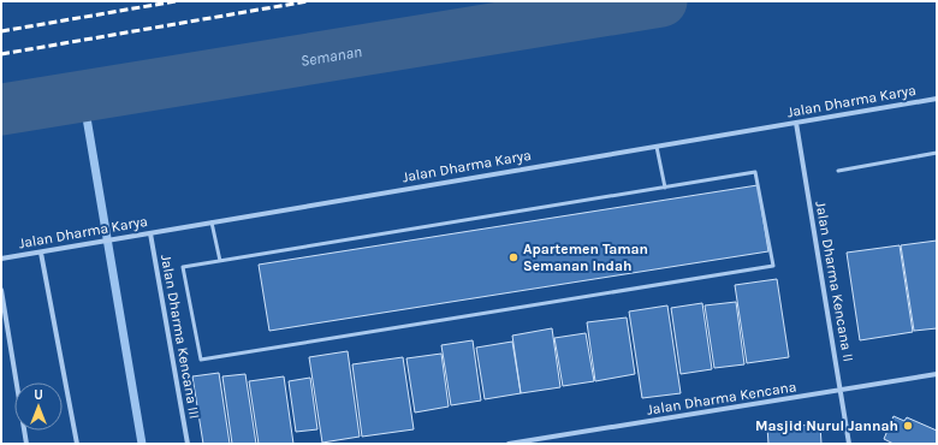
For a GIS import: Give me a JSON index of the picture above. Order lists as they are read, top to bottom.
{
  "streets": {
    "street": [
      "Jalan Dharma Karya",
      "Jalan Dharma Kencana II",
      "Jalan Dharma Kencana III",
      "Jalan Dharma Kencana"
    ]
  },
  "crossings": [
    ["Jalan Dharma Karya", "Jalan Dharma Kencana II"],
    ["Jalan Dharma Karya", "Jalan Dharma Kencana III"],
    ["Jalan Dharma Kencana II", "Jalan Dharma Kencana"]
  ],
  "water": ["Semanan"],
  "places": ["Apartemen Taman Semanan Indah", "Masjid Nurul Jannah"],
  "north": "top"
}
